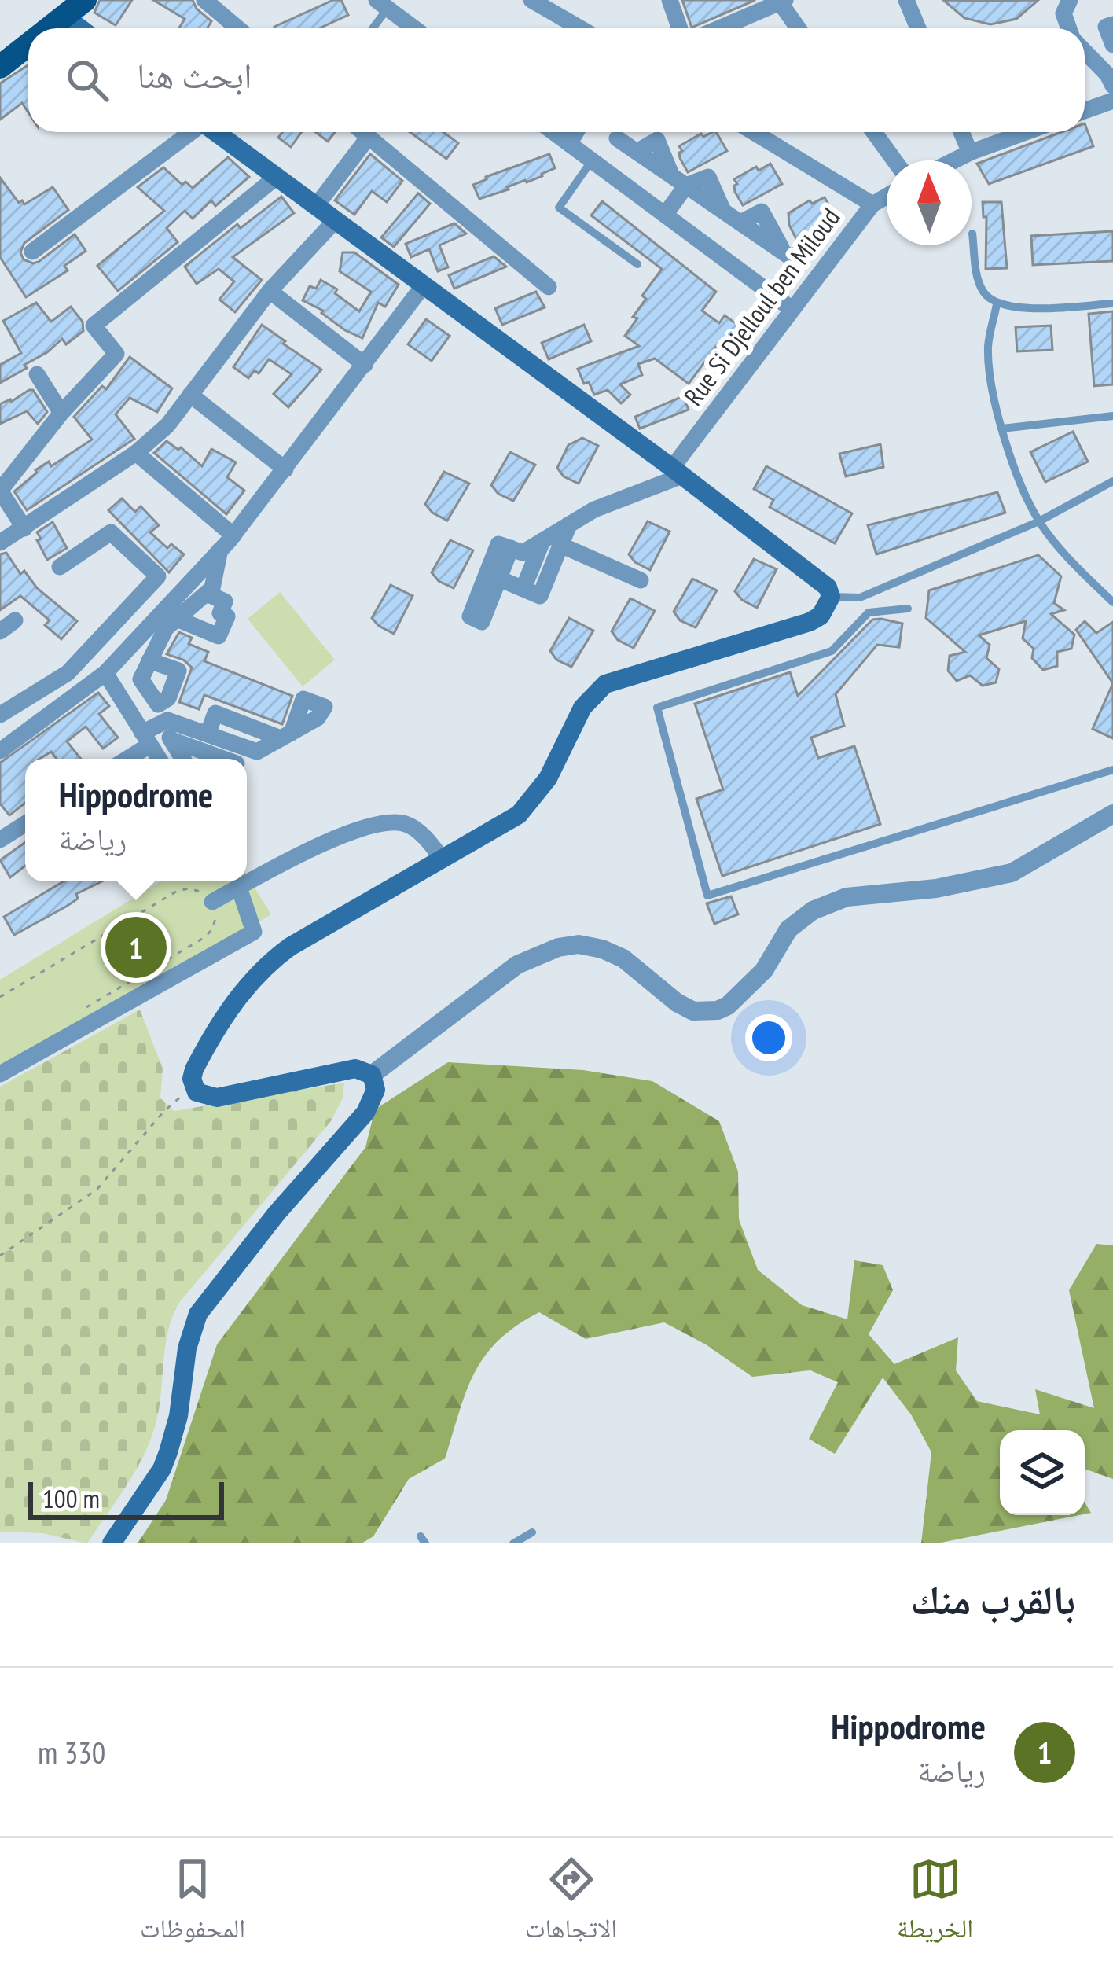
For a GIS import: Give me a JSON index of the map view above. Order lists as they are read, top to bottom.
{
  "streets": {
    "street": ["Rue Si Djelloul ben Miloud"]
  },
  "scale_bar": "100 m",
  "north": "top",
  "page": {
    "search": "ابحث هنا",
    "popup": ["Hippodrome", "رياضة"],
    "pins": "1",
    "scale": "100 m",
    "heading": "بالقرب منك",
    "list": [
      {
        "mark": "1",
        "name": "Hippodrome",
        "note": "رياضة",
        "value": "330 m"
      }
    ],
    "nav": ["الخريطة", "الاتجاهات", "المحفوظات"]
  }
}
